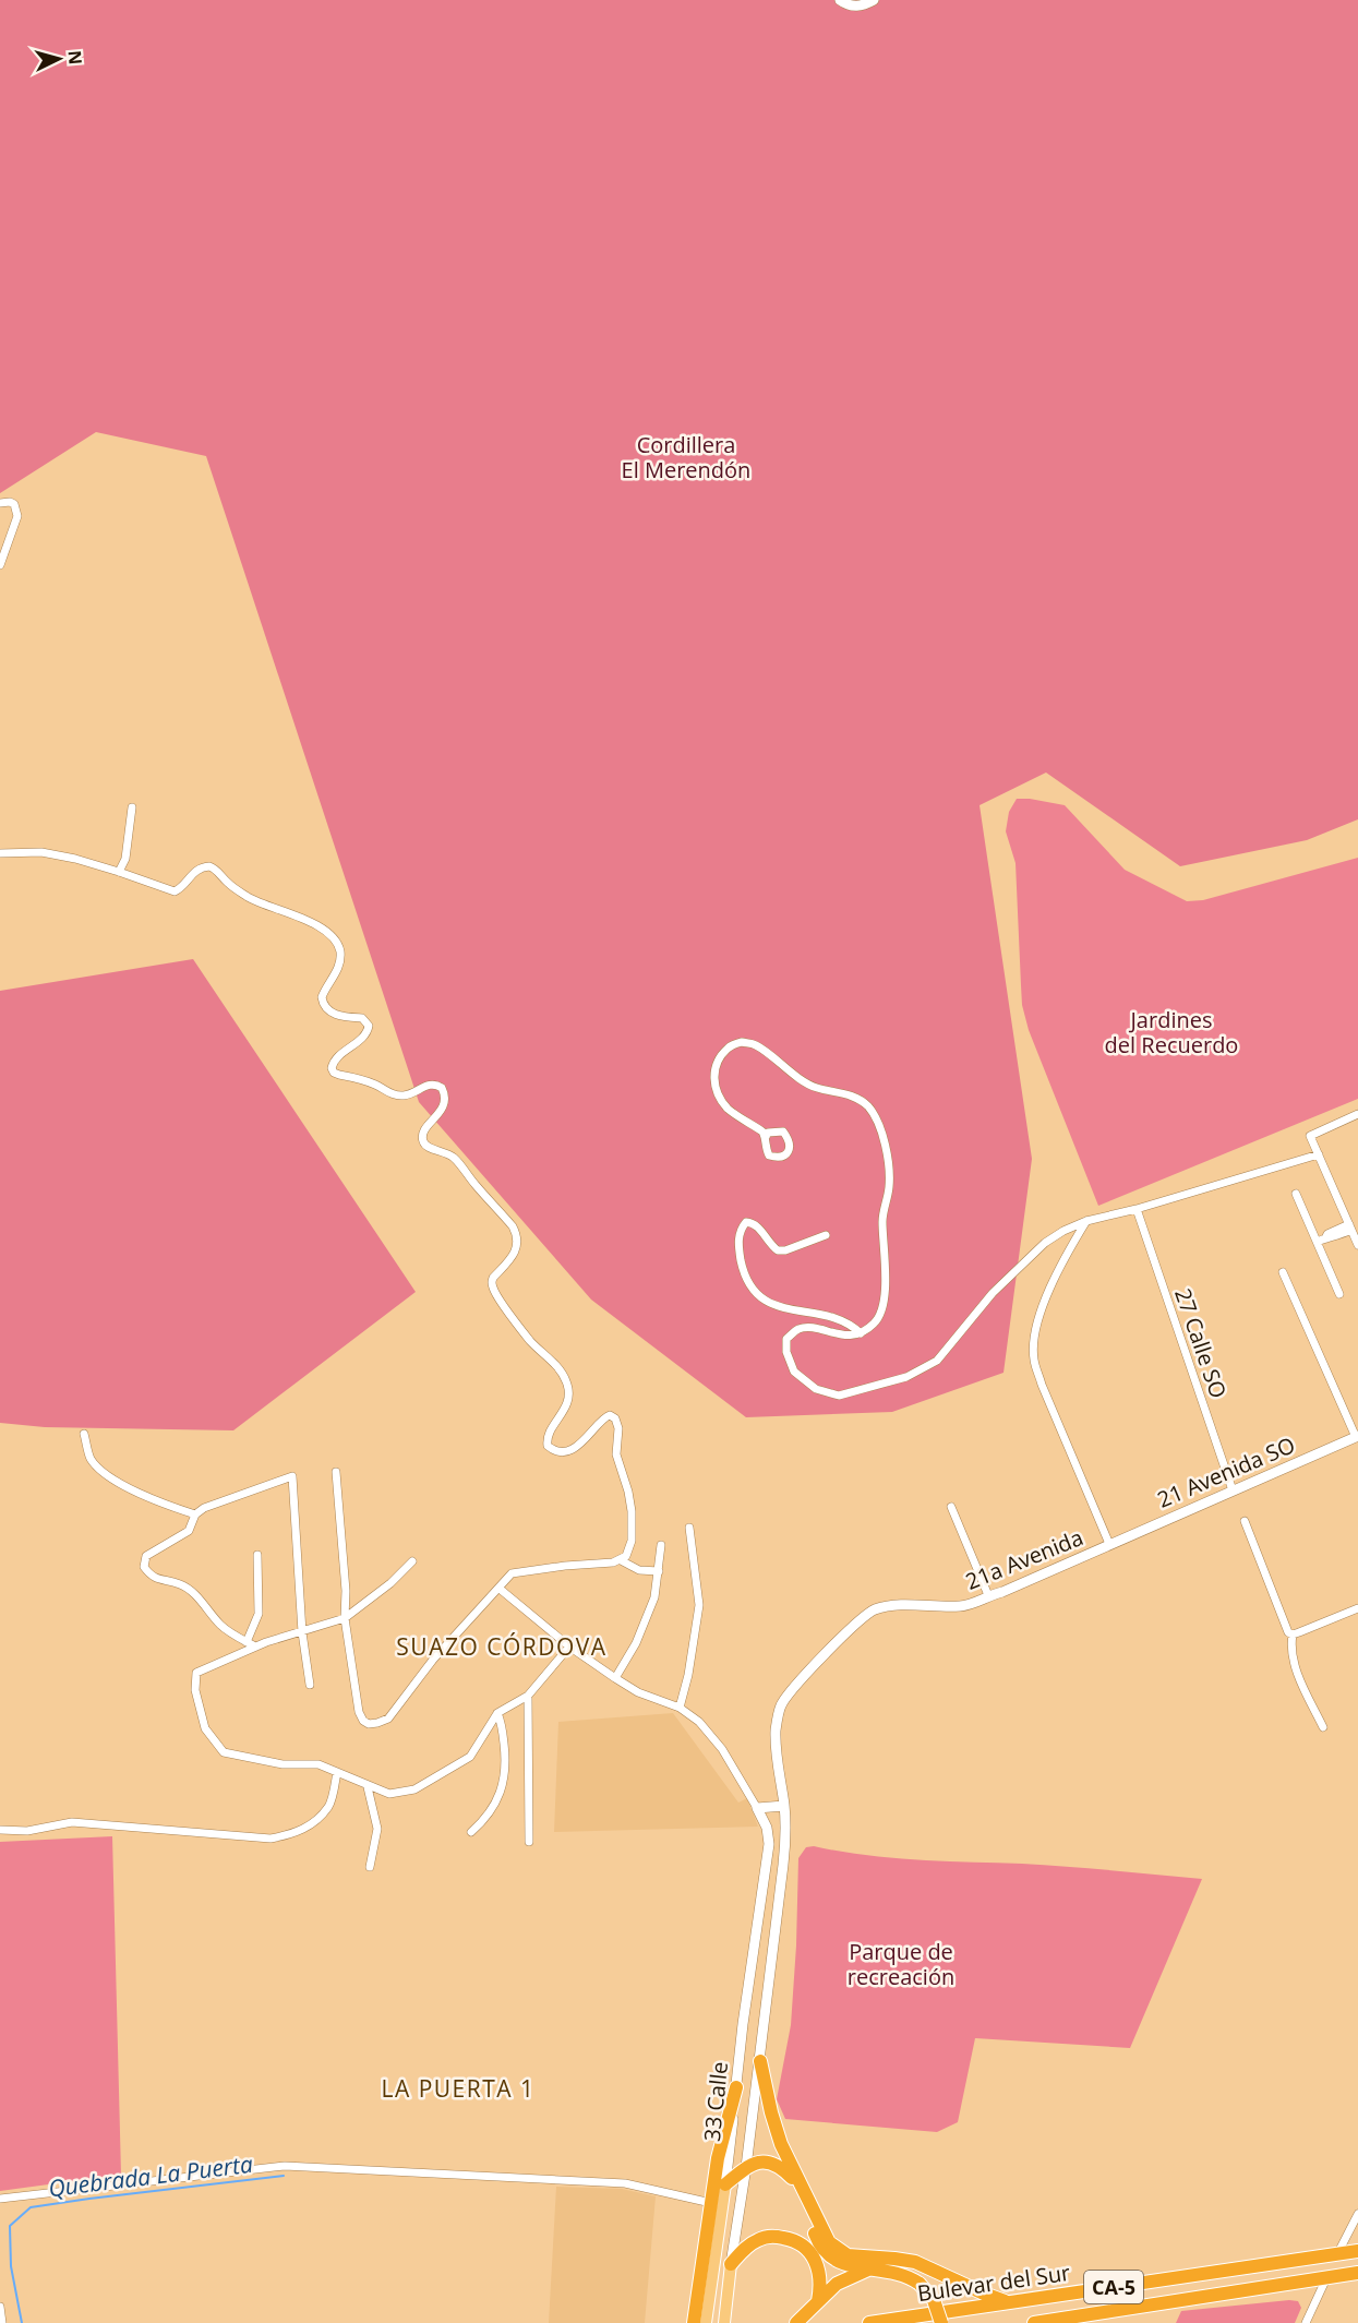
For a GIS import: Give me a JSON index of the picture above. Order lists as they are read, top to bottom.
{
  "streets": {
    "highway": ["Bulevar del Sur", "CA-5"],
    "main road": ["33 Calle"],
    "street": ["27 Calle SO", "21 Avenida SO", "21a Avenida"]
  },
  "crossings": [
    ["27 Calle SO", "21 Avenida SO"],
    ["21 Avenida SO", "21a Avenida"],
    ["21a Avenida", "33 Calle"]
  ],
  "districts": ["SUAZO CÓRDOVA", "LA PUERTA 1"],
  "water": ["Quebrada La Puerta"],
  "parks": ["Cordillera El Merendón", "Jardines del Recuerdo", "Parque de recreación"],
  "north": "right"
}
